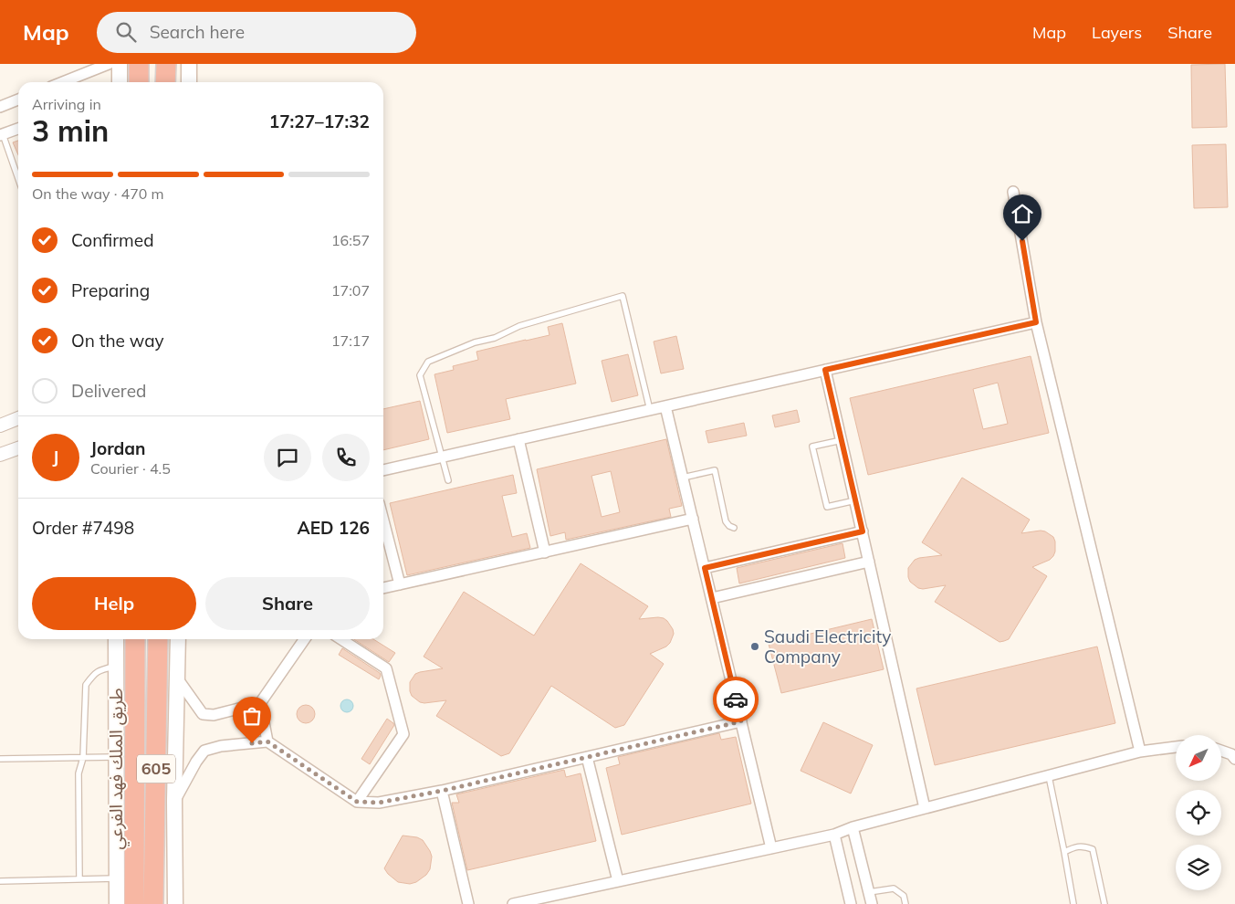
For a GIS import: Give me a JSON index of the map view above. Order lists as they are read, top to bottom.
{
  "streets": {
    "highway": ["605"],
    "main road": ["طريق الملك فهد الفرعي"]
  },
  "places": ["Saudi Electricity Company"],
  "north": "bottom left",
  "page": {
    "header": "Map",
    "search": "Search here",
    "nav": ["Map", "Layers", "Share"],
    "heading": ["3 min", "Arriving in", "17:27–17:32"],
    "panel": [
      "Jordan",
      "Courier · 4.5",
      "Order #7498",
      "AED 126"
    ],
    "bar": "On the way · 470 m",
    "list": [
      ["Confirmed", "16:57"],
      ["Preparing", "17:07"],
      ["On the way", "17:17"],
      "Delivered"
    ],
    "round": "J",
    "buttons": ["Help", "Share"]
  }
}
